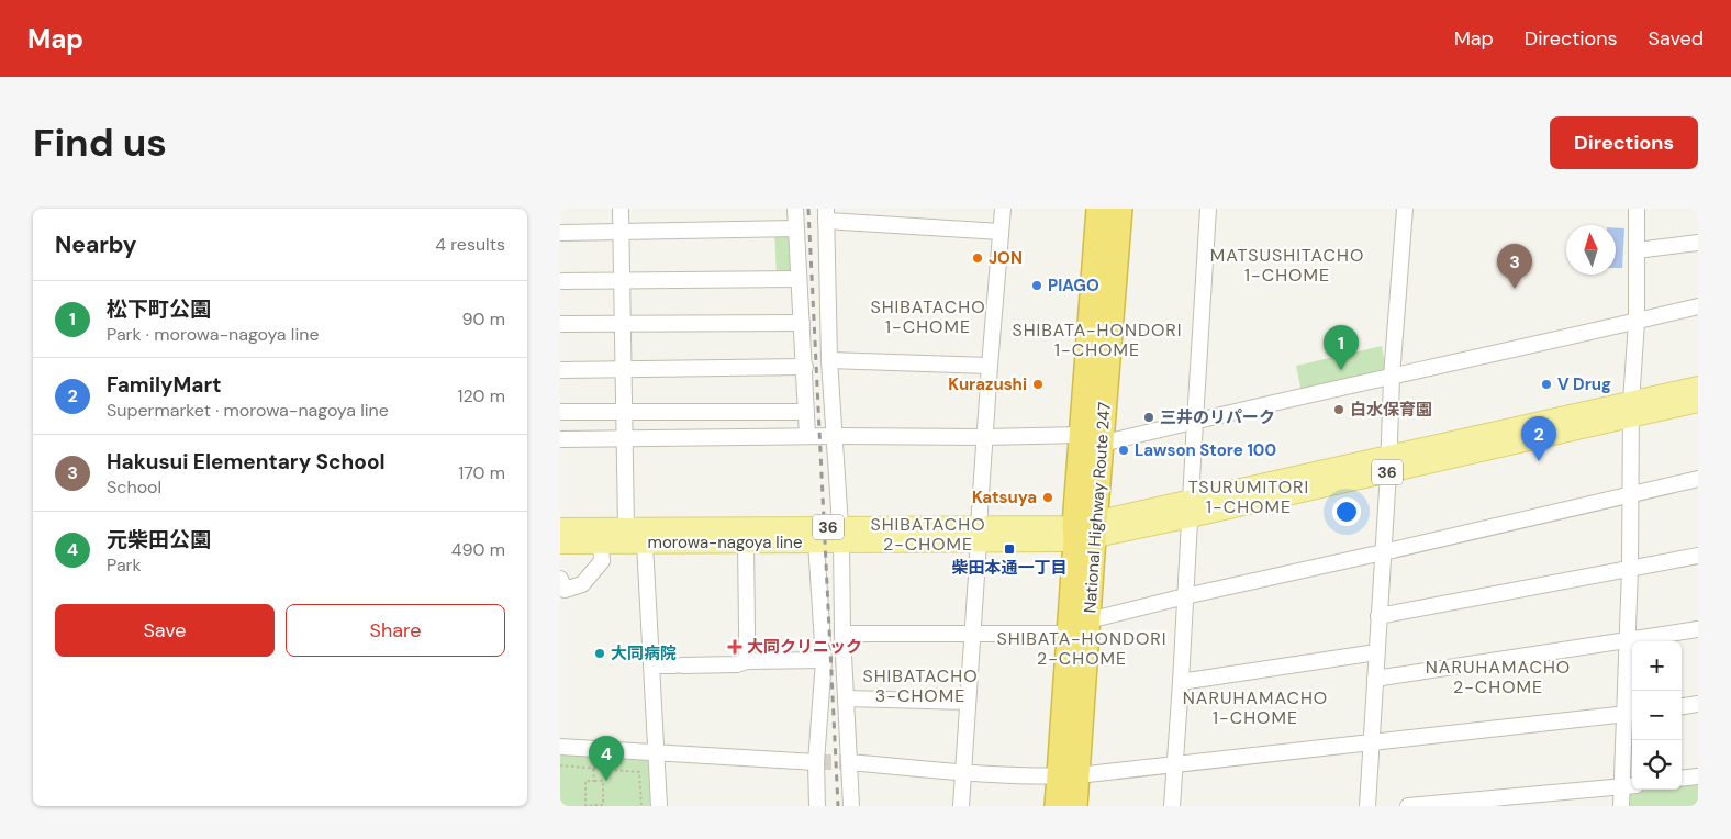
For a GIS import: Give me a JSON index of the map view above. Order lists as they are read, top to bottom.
{
  "streets": {
    "highway": ["National Highway Route 247"],
    "main road": ["36", "morowa-nagoya line"]
  },
  "crossings": [
    ["National Highway Route 247", "morowa-nagoya line"]
  ],
  "districts": [
    "MATSUSHITACHO 1-CHOME",
    "SHIBATACHO 1-CHOME",
    "SHIBATA-HONDORI 1-CHOME",
    "TSURUMITORI 1-CHOME",
    "SHIBATACHO 2-CHOME",
    "SHIBATA-HONDORI 2-CHOME",
    "NARUHAMACHO 2-CHOME",
    "SHIBATACHO 3-CHOME",
    "NARUHAMACHO 1-CHOME"
  ],
  "places": {
    "other": [
      "JON",
      "PIAGO",
      "Kurazushi",
      "V Drug",
      "白水保育園",
      "三井のリパーク",
      "Lawson Store 100",
      "Katsuya",
      "大同病院"
    ],
    "transit": ["柴田本通一丁目"],
    "health": ["大同クリニック"]
  },
  "north": "top",
  "page": {
    "header": "Map",
    "nav": ["Map", "Directions", "Saved"],
    "buttons": [
      "Directions",
      ["Save", "Share"]
    ],
    "title": "Find us",
    "heading": ["Nearby", "4 results"],
    "pins": [
      "3",
      "1",
      "2",
      "4"
    ],
    "list": [
      {
        "mark": "1",
        "name": "松下町公園",
        "note": "Park · morowa-nagoya line",
        "value": "90 m"
      },
      {
        "mark": "2",
        "name": "FamilyMart",
        "note": "Supermarket · morowa-nagoya line",
        "value": "120 m"
      },
      {
        "mark": "3",
        "name": "Hakusui Elementary School",
        "note": "School",
        "value": "170 m"
      },
      {
        "mark": "4",
        "name": "元柴田公園",
        "note": "Park",
        "value": "490 m"
      }
    ],
    "map_buttons": ["+", "−"]
  }
}
